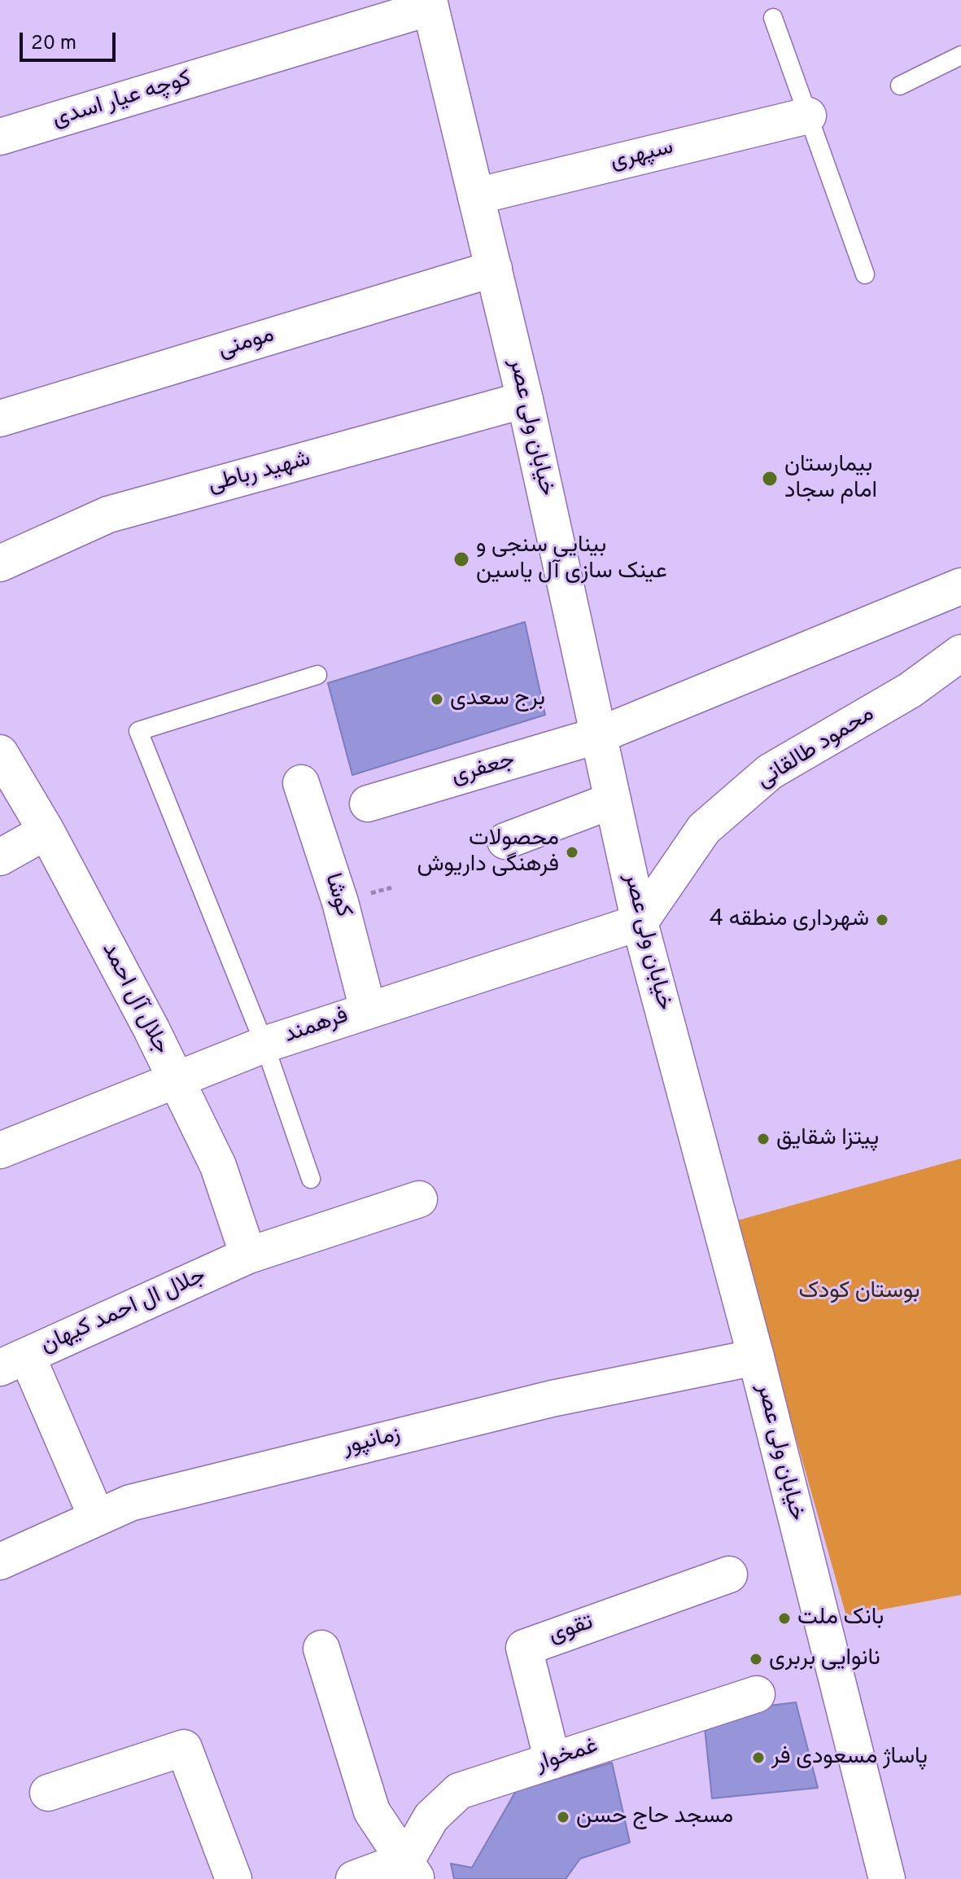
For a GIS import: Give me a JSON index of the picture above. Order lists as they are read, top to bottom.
{
  "streets": {
    "street": [
      "کوچه عیار اسدی",
      "سپهری",
      "مومنی",
      "خیابان ولی عصر",
      "شهید رباطی",
      "محمود طالقانی",
      "جعفری",
      "کوشا",
      "جلال آل احمد",
      "فرهمند",
      "جلال ال احمد کیهان",
      "زمانپور",
      "تقوی",
      "غمخوار"
    ]
  },
  "crossings": [
    ["کوچه عیار اسدی", "خیابان ولی عصر"],
    ["سپهری", "خیابان ولی عصر"],
    ["مومنی", "خیابان ولی عصر"],
    ["خیابان ولی عصر", "شهید رباطی"],
    ["خیابان ولی عصر", "محمود طالقانی"],
    ["خیابان ولی عصر", "جعفری"],
    ["خیابان ولی عصر", "فرهمند"],
    ["خیابان ولی عصر", "زمانپور"],
    ["محمود طالقانی", "فرهمند"],
    ["کوشا", "فرهمند"],
    ["جلال آل احمد", "فرهمند"],
    ["جلال آل احمد", "جلال ال احمد کیهان"],
    ["تقوی", "غمخوار"]
  ],
  "parks": ["بوستان کودک"],
  "places": [
    "بیمارستان امام سجاد",
    "بینایی سنجی و عینک سازی آل یاسین",
    "برج سعدی",
    "محصولات فرهنگی داریوش",
    "شهرداری منطقه 4",
    "پیتزا شقایق",
    "بانک ملت",
    "نانوایی بربری",
    "پاساژ مسعودی فر",
    "مسجد حاج حسن"
  ],
  "scale_bar": "20 m"
}
